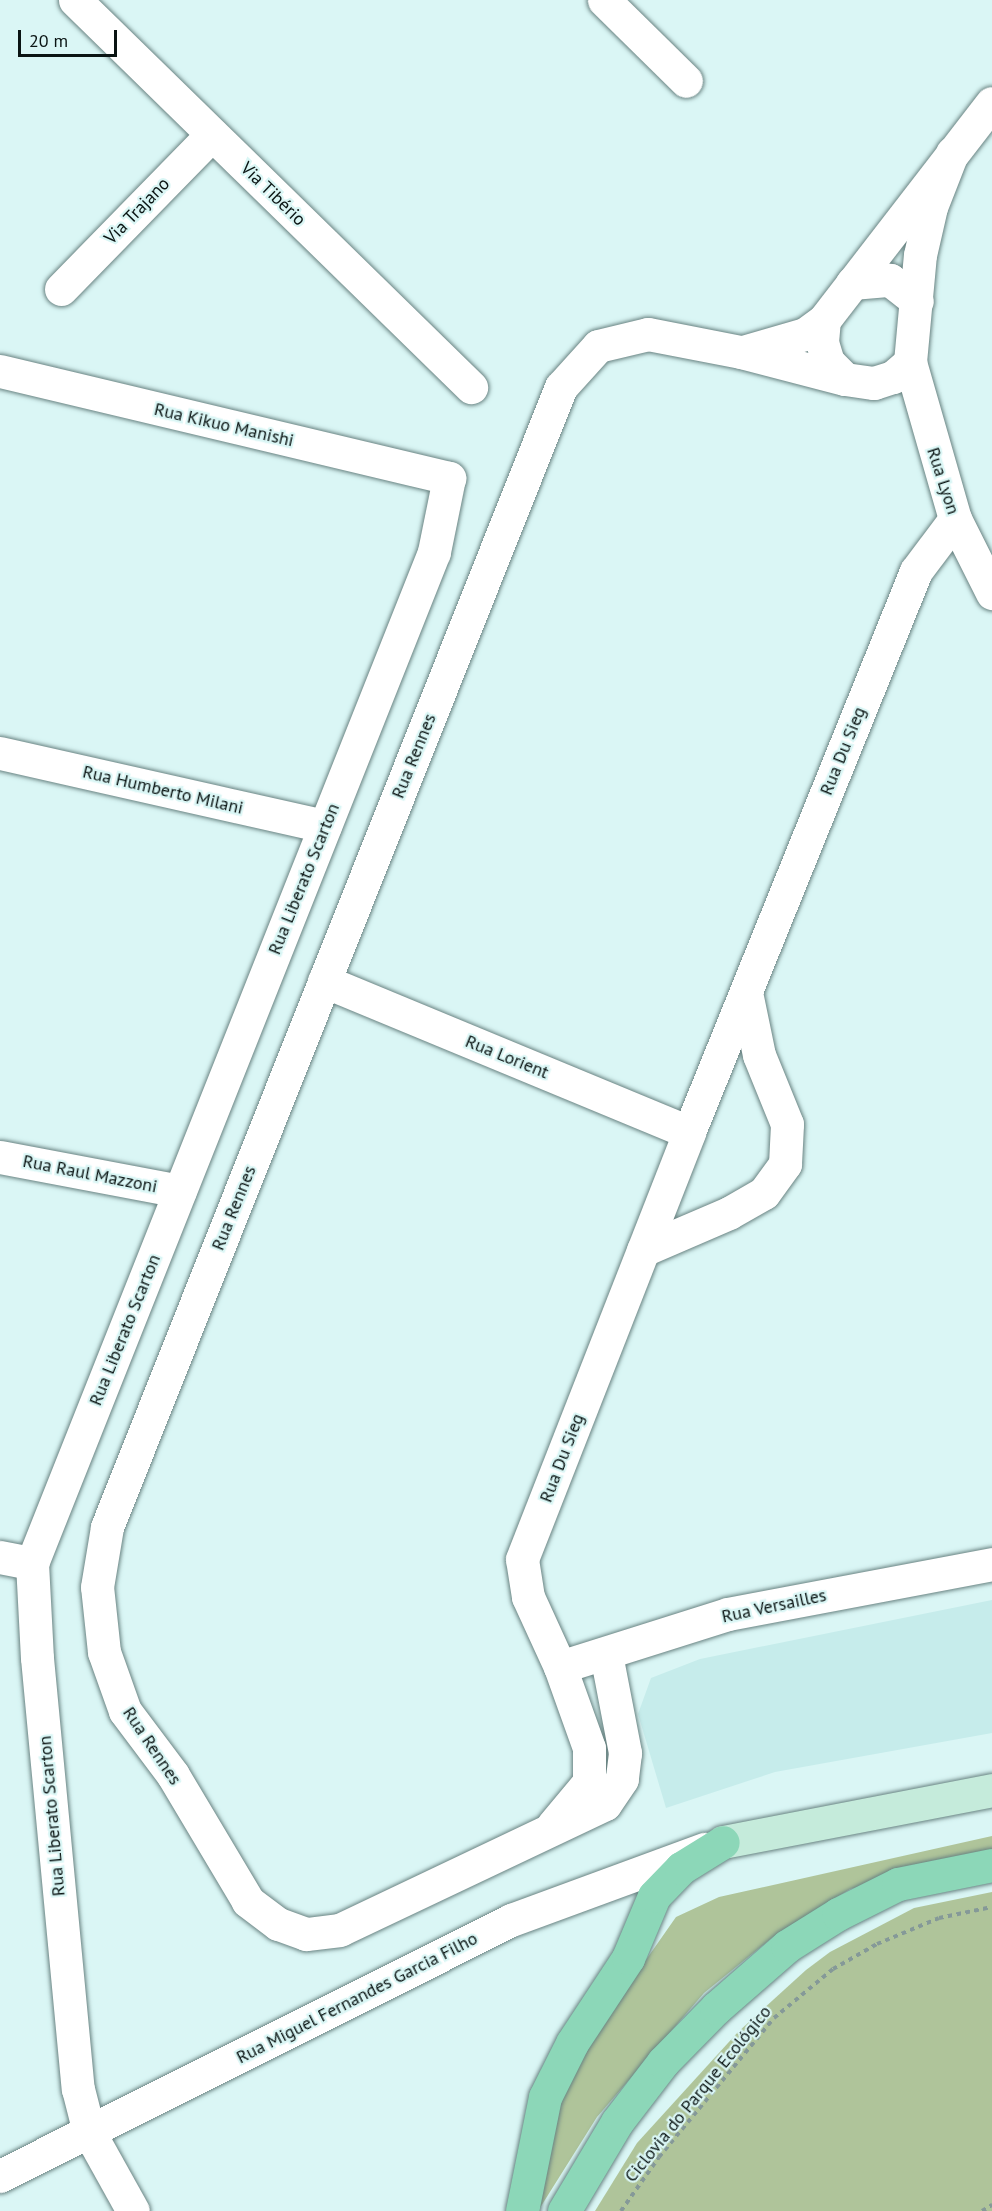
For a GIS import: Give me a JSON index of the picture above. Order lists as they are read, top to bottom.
{
  "streets": {
    "street": [
      "Via Tibério",
      "Via Trajano",
      "Rua Kikuo Manishi",
      "Rua Lyon",
      "Rua Du Sieg",
      "Rua Rennes",
      "Rua Humberto Milani",
      "Rua Liberato Scarton",
      "Rua Lorient",
      "Rua Raul Mazzoni",
      "Rua Versailles",
      "Rua Miguel Fernandes Garcia Filho"
    ],
    "path": ["Ciclovia do Parque Ecológico"]
  },
  "crossings": [
    ["Via Tibério", "Via Trajano"],
    ["Rua Kikuo Manishi", "Rua Liberato Scarton"],
    ["Rua Lyon", "Rua Du Sieg"],
    ["Rua Lyon", "Rua Rennes"],
    ["Rua Du Sieg", "Rua Rennes"],
    ["Rua Du Sieg", "Rua Lorient"],
    ["Rua Du Sieg", "Rua Versailles"],
    ["Rua Rennes", "Rua Lorient"],
    ["Rua Rennes", "Rua Versailles"],
    ["Rua Humberto Milani", "Rua Liberato Scarton"],
    ["Rua Liberato Scarton", "Rua Raul Mazzoni"],
    ["Rua Liberato Scarton", "Rua Miguel Fernandes Garcia Filho"]
  ],
  "scale_bar": "20 m"
}
